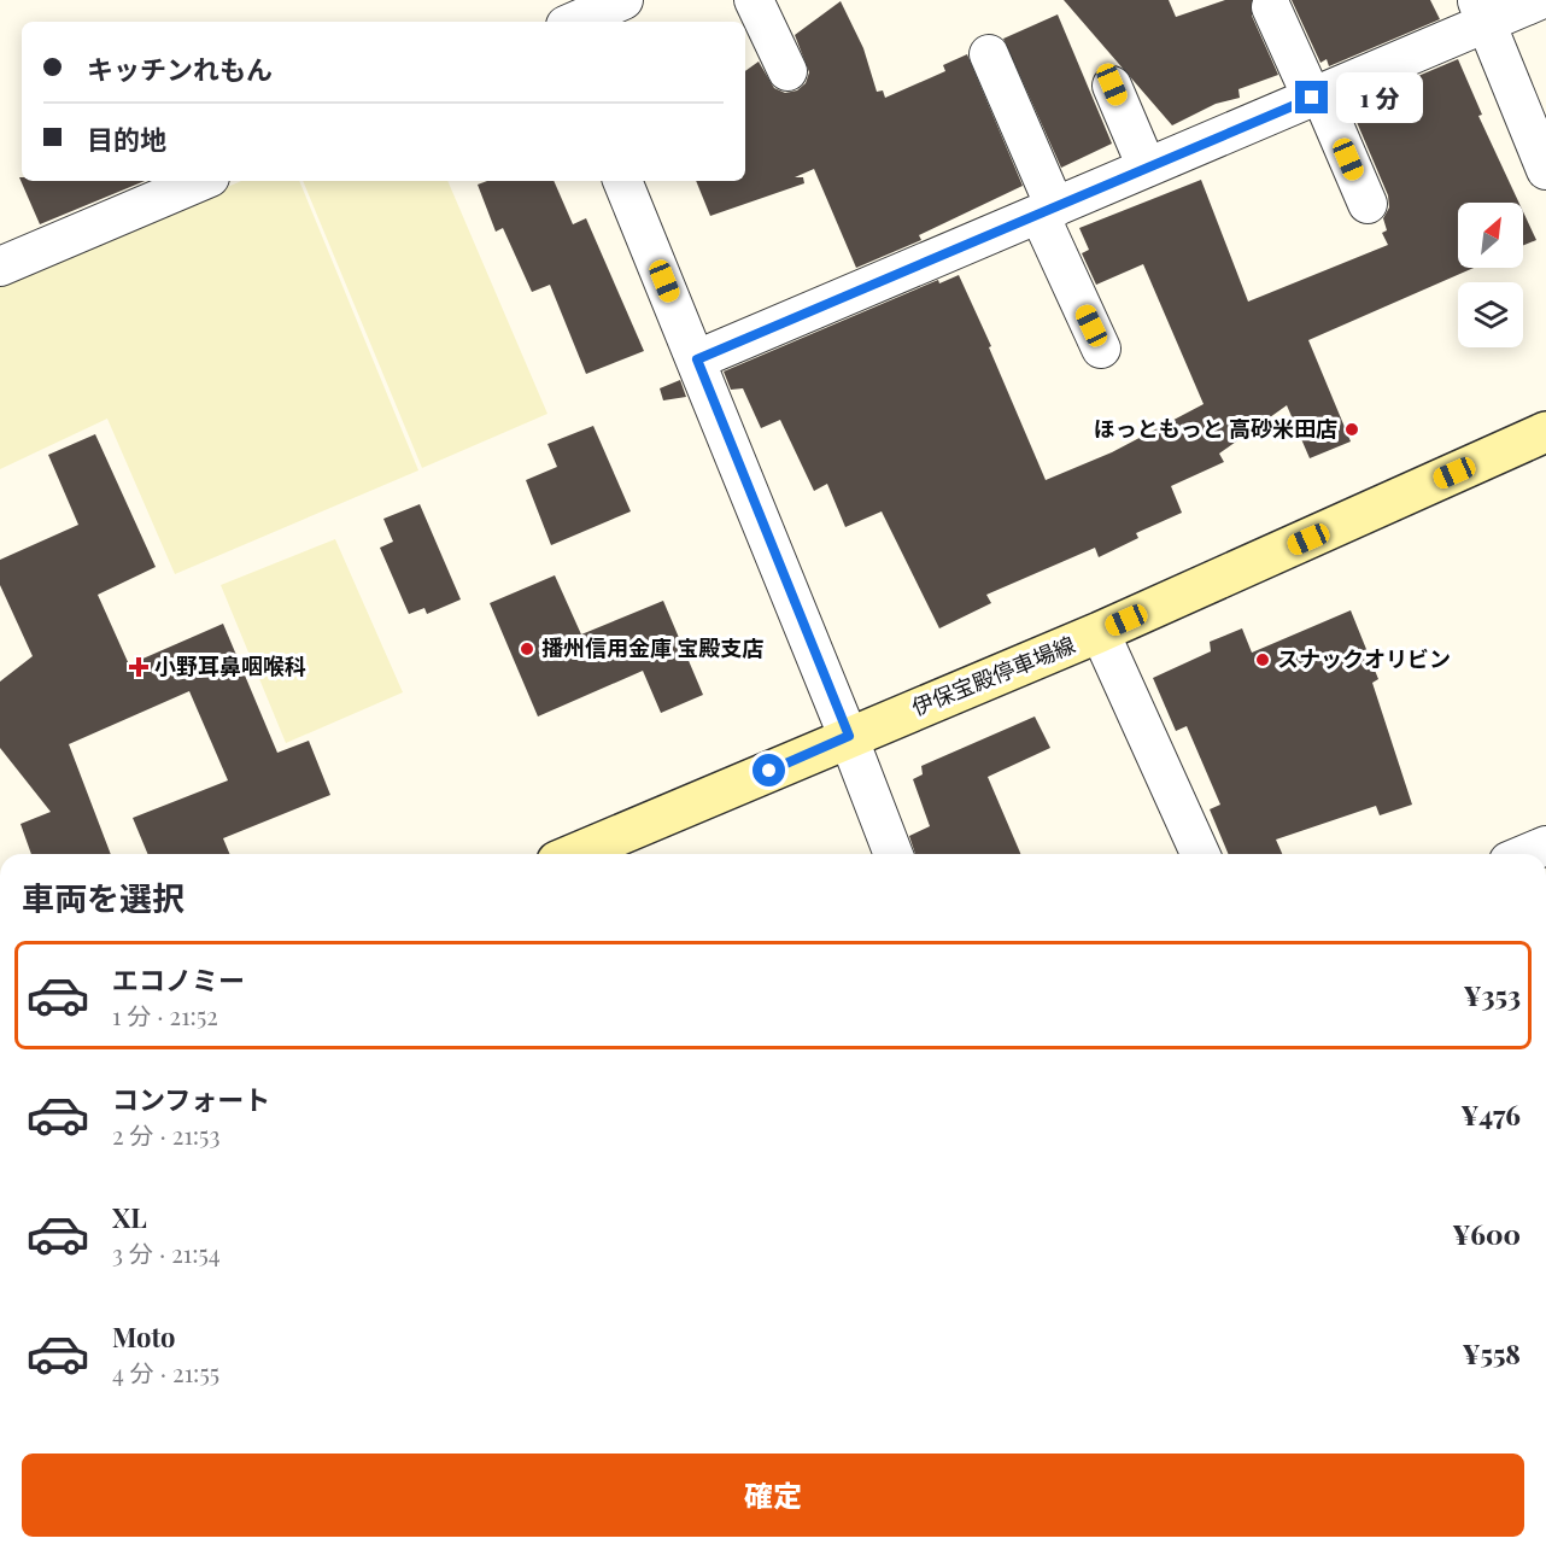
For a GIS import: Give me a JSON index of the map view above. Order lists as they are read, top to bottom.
{
  "streets": {
    "main road": ["伊保宝殿停車場線"]
  },
  "places": {
    "other": ["ほっともっと 高砂米田店", "播州信用金庫 宝殿支店", "スナックオリビン"],
    "health": ["小野耳鼻咽喉科"]
  },
  "north": "top right",
  "page": {
    "banner": ["キッチンれもん", "目的地"],
    "bubble": "1 分",
    "heading": "車両を選択",
    "list": [
      {
        "name": "エコノミー",
        "note": "1 分 · 21:52",
        "value": "¥353"
      },
      {
        "name": "コンフォート",
        "note": "2 分 · 21:53",
        "value": "¥476"
      },
      {
        "name": "XL",
        "note": "3 分 · 21:54",
        "value": "¥600"
      },
      {
        "name": "Moto",
        "note": "4 分 · 21:55",
        "value": "¥558"
      }
    ],
    "buttons": "確定"
  }
}
